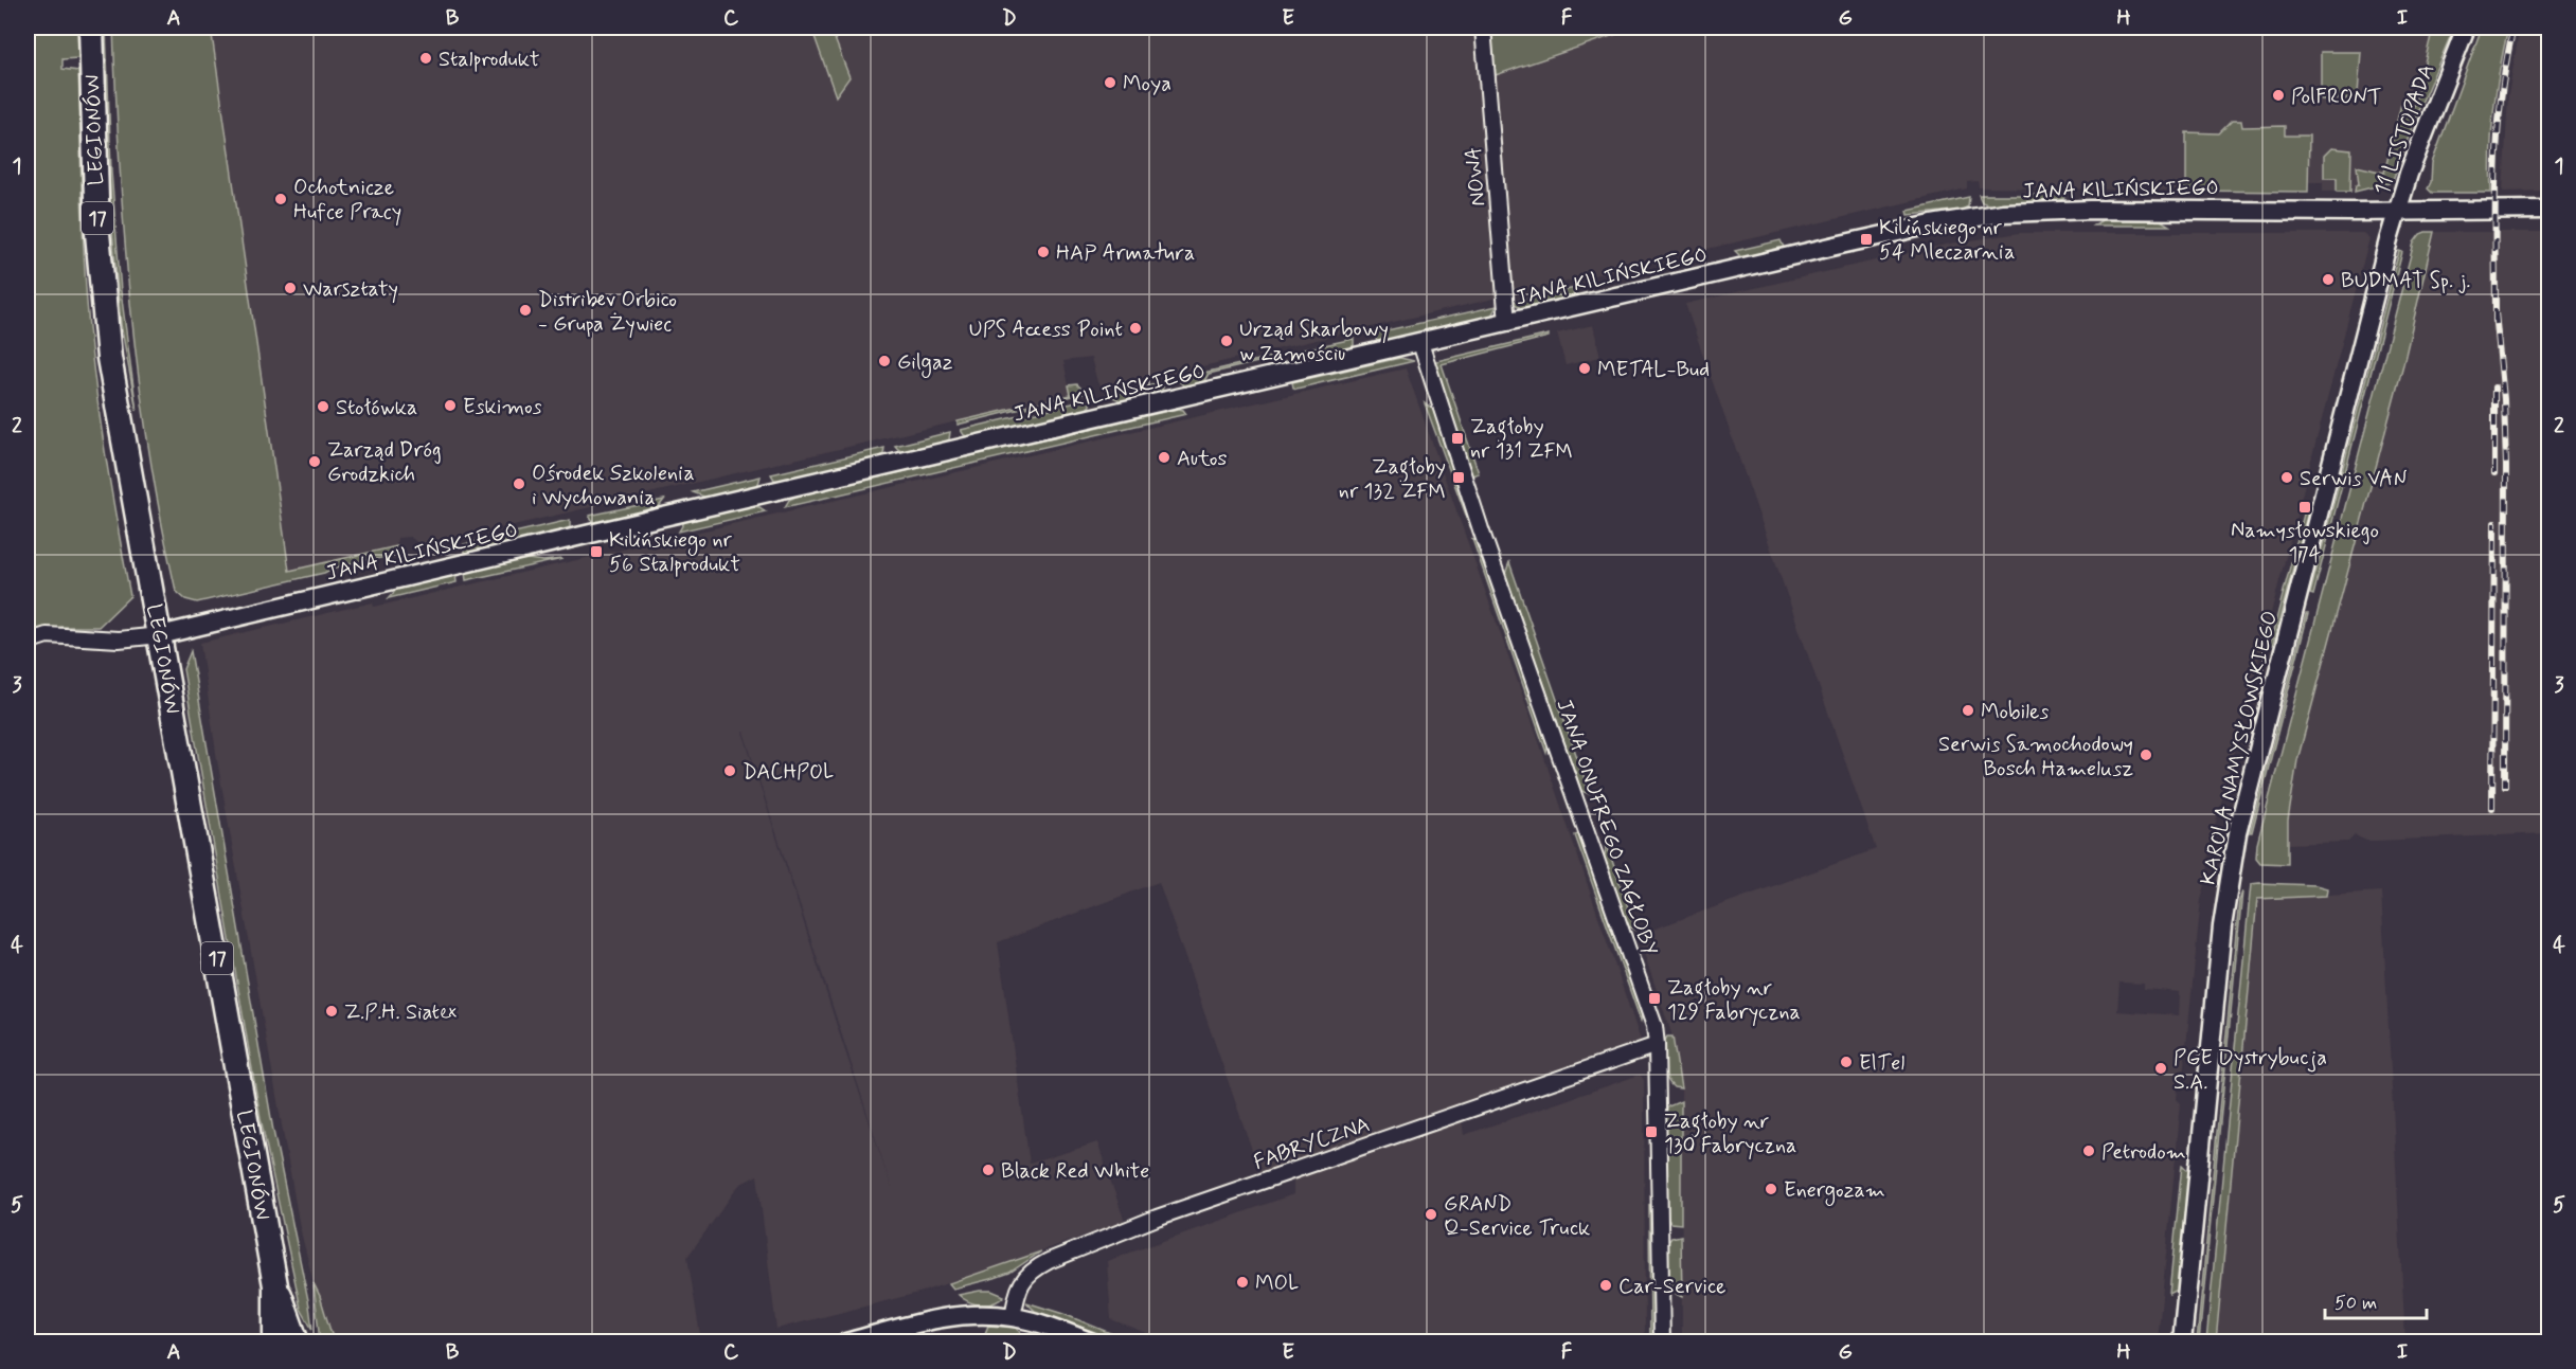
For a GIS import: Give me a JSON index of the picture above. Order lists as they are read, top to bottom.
{
  "streets": {
    "highway": ["LEGIONÓW", "17"],
    "street": [
      "11 LISTOPADA",
      "NOWA",
      "JANA KILIŃSKIEGO",
      "KAROLA NAMYSŁOWSKIEGO",
      "JANA ONUFREGO ZAGŁOBY",
      "FABRYCZNA"
    ]
  },
  "crossings": [
    ["11 LISTOPADA", "JANA KILIŃSKIEGO"],
    ["11 LISTOPADA", "KAROLA NAMYSŁOWSKIEGO"],
    ["LEGIONÓW", "JANA KILIŃSKIEGO"],
    ["NOWA", "JANA KILIŃSKIEGO"],
    ["JANA KILIŃSKIEGO", "KAROLA NAMYSŁOWSKIEGO"],
    ["JANA KILIŃSKIEGO", "JANA ONUFREGO ZAGŁOBY"],
    ["JANA ONUFREGO ZAGŁOBY", "FABRYCZNA"]
  ],
  "places": {
    "other": [
      "Stalprodukt",
      "Moya",
      "PolFRONT",
      "Ochotnicze Hufce Pracy",
      "HAP Armatura",
      "BUDMAT Sp. j.",
      "Warsztaty",
      "Distribev Orbico - Grupa Żywiec",
      "UPS Access Point",
      "Urząd Skarbowy w Zamościu",
      "Gilgaz",
      "METAL-Bud",
      "Eskimos",
      "Stołówka",
      "Autos",
      "Zarząd Dróg Grodzkich",
      "Serwis VAN",
      "Ośrodek Szkolenia i Wychowania",
      "Mobiles",
      "Serwis Samochodowy Bosch Hamelusz",
      "DACHPOL",
      "Z.P.H. Siatex",
      "ElTel",
      "PGE Dystrybucja S.A.",
      "Petrodom",
      "Black Red White",
      "Energozam",
      "GRAND Q-Service Truck",
      "MOL",
      "Car-Service"
    ],
    "transit": [
      "Kilińskiego nr 54 Mleczarnia",
      "Zagłoby nr 131 ZFM",
      "Zagłoby nr 132 ZFM",
      "Namysłowskiego 174",
      "Kilińskiego nr 56 Stalprodukt",
      "Zagłoby nr 129 Fabryczna",
      "Zagłoby nr 130 Fabryczna"
    ]
  },
  "scale_bar": "50 m",
  "grid": {
    "columns": [
      "A",
      "B",
      "C",
      "D",
      "E",
      "F",
      "G",
      "H",
      "I"
    ],
    "rows": [
      "1",
      "2",
      "3",
      "4",
      "5"
    ]
  }
}
